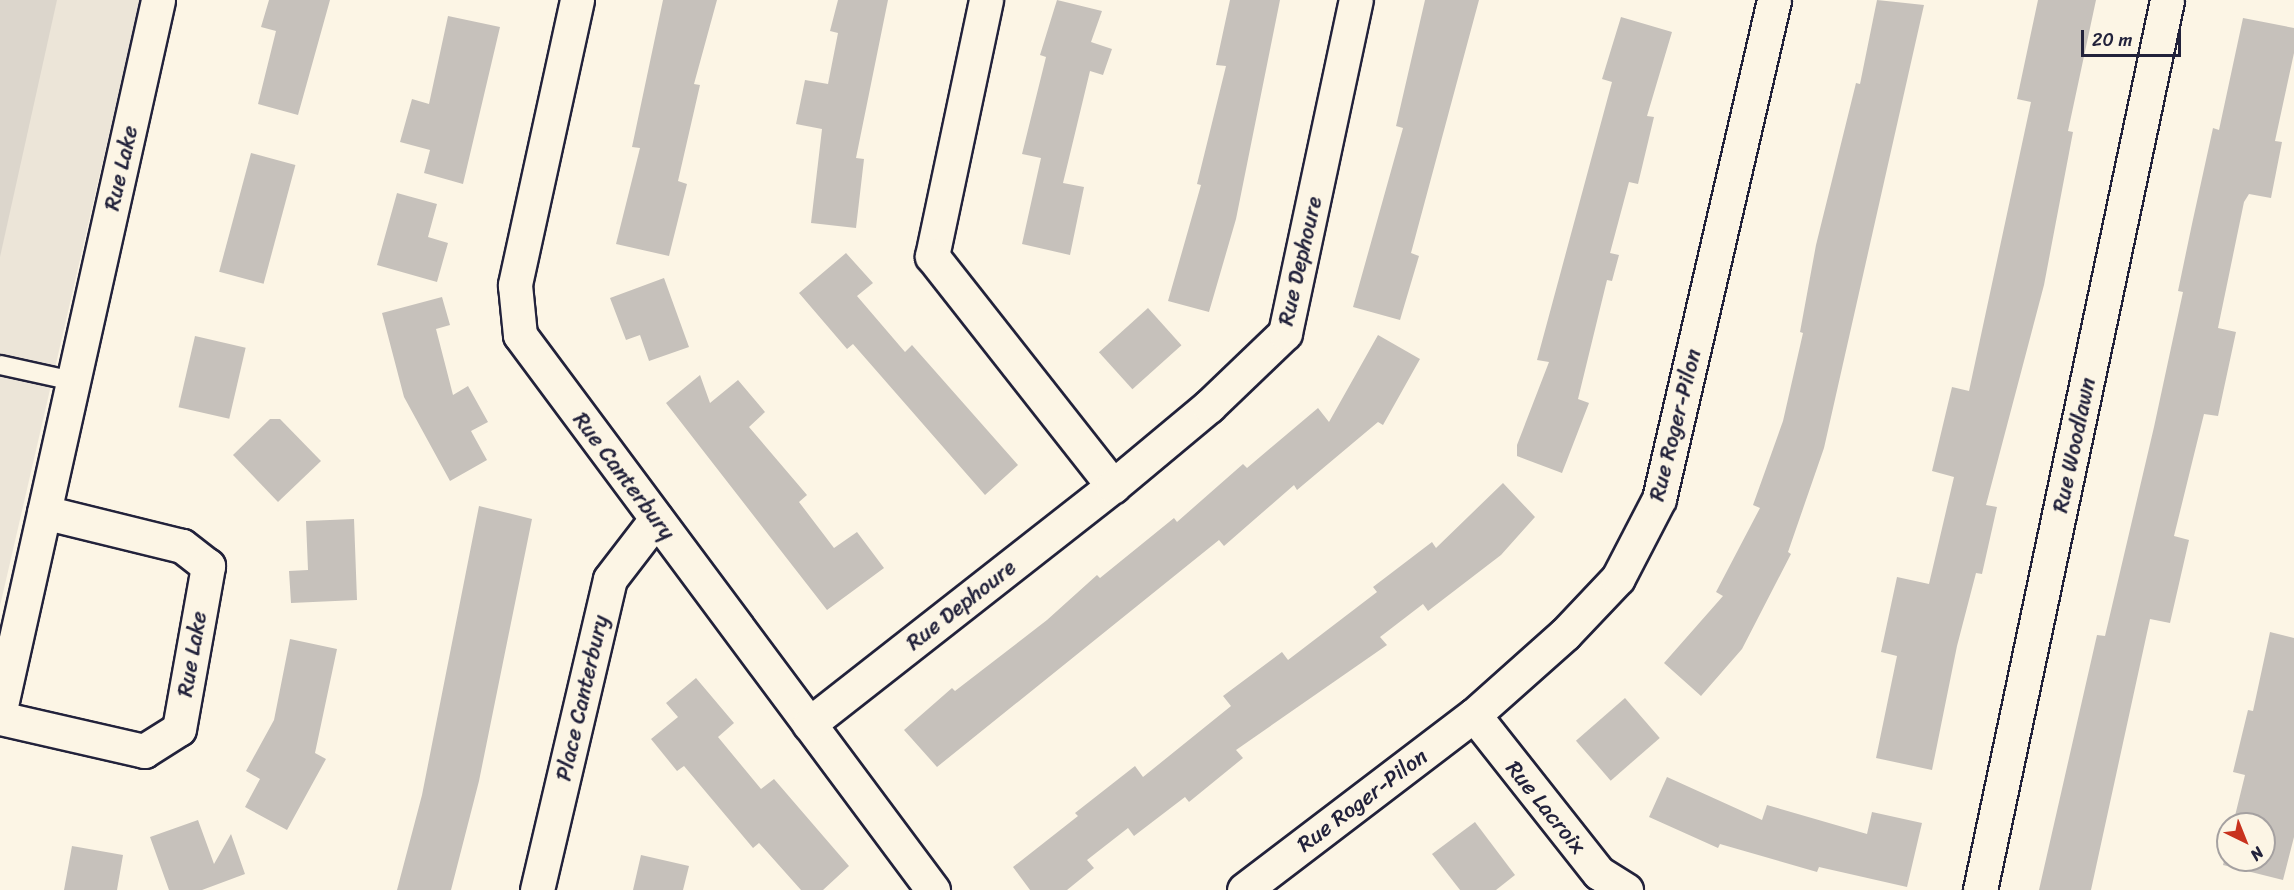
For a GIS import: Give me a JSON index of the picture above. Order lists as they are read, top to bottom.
{
  "streets": {
    "street": [
      "Rue Lake",
      "Rue Dephoure",
      "Rue Roger-Pilon",
      "Rue Woodlawn",
      "Rue Canterbury",
      "Place Canterbury",
      "Rue Lacroix"
    ]
  },
  "crossings": [
    ["Rue Dephoure", "Rue Canterbury"],
    ["Rue Roger-Pilon", "Rue Lacroix"],
    ["Rue Canterbury", "Place Canterbury"]
  ],
  "scale_bar": "20 m",
  "north": "bottom right"
}
